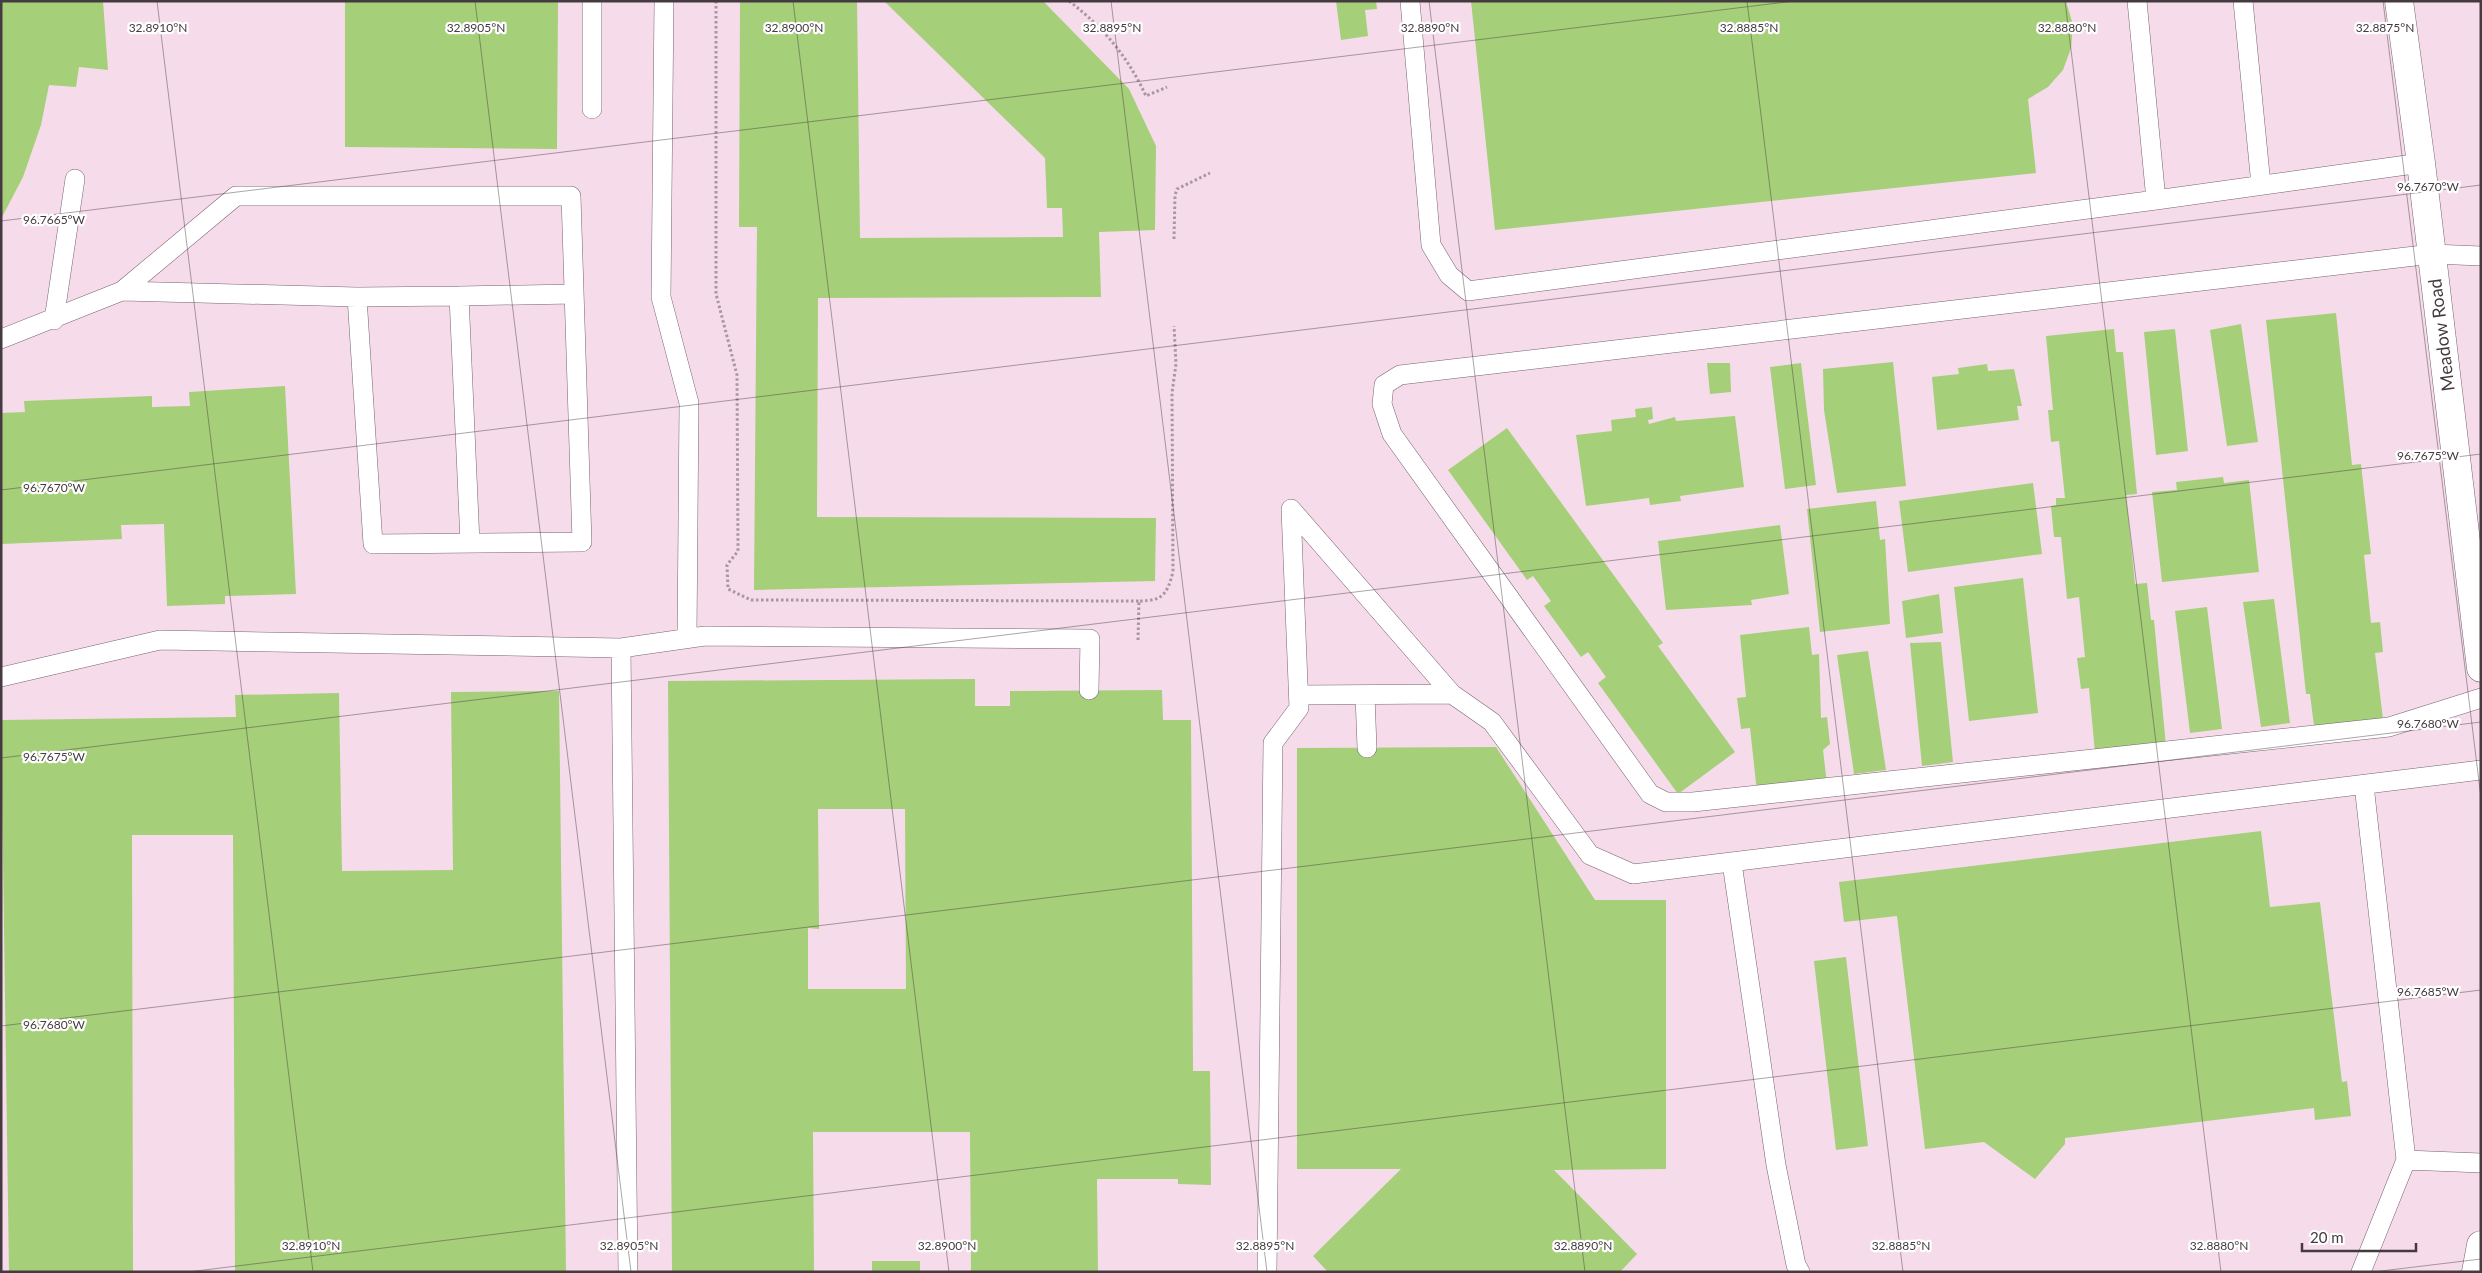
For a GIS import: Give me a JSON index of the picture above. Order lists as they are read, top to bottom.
{
  "streets": {
    "street": ["Meadow Road"]
  },
  "scale_bar": "20 m",
  "coordinates": [
    "32.8910°N",
    "32.8905°N",
    "32.8900°N",
    "32.8895°N",
    "32.8890°N",
    "32.8885°N",
    "32.8880°N",
    "32.8875°N",
    "96.7670°W",
    "96.7665°W",
    "96.7675°W",
    "96.7680°W",
    "96.7685°W"
  ]
}
